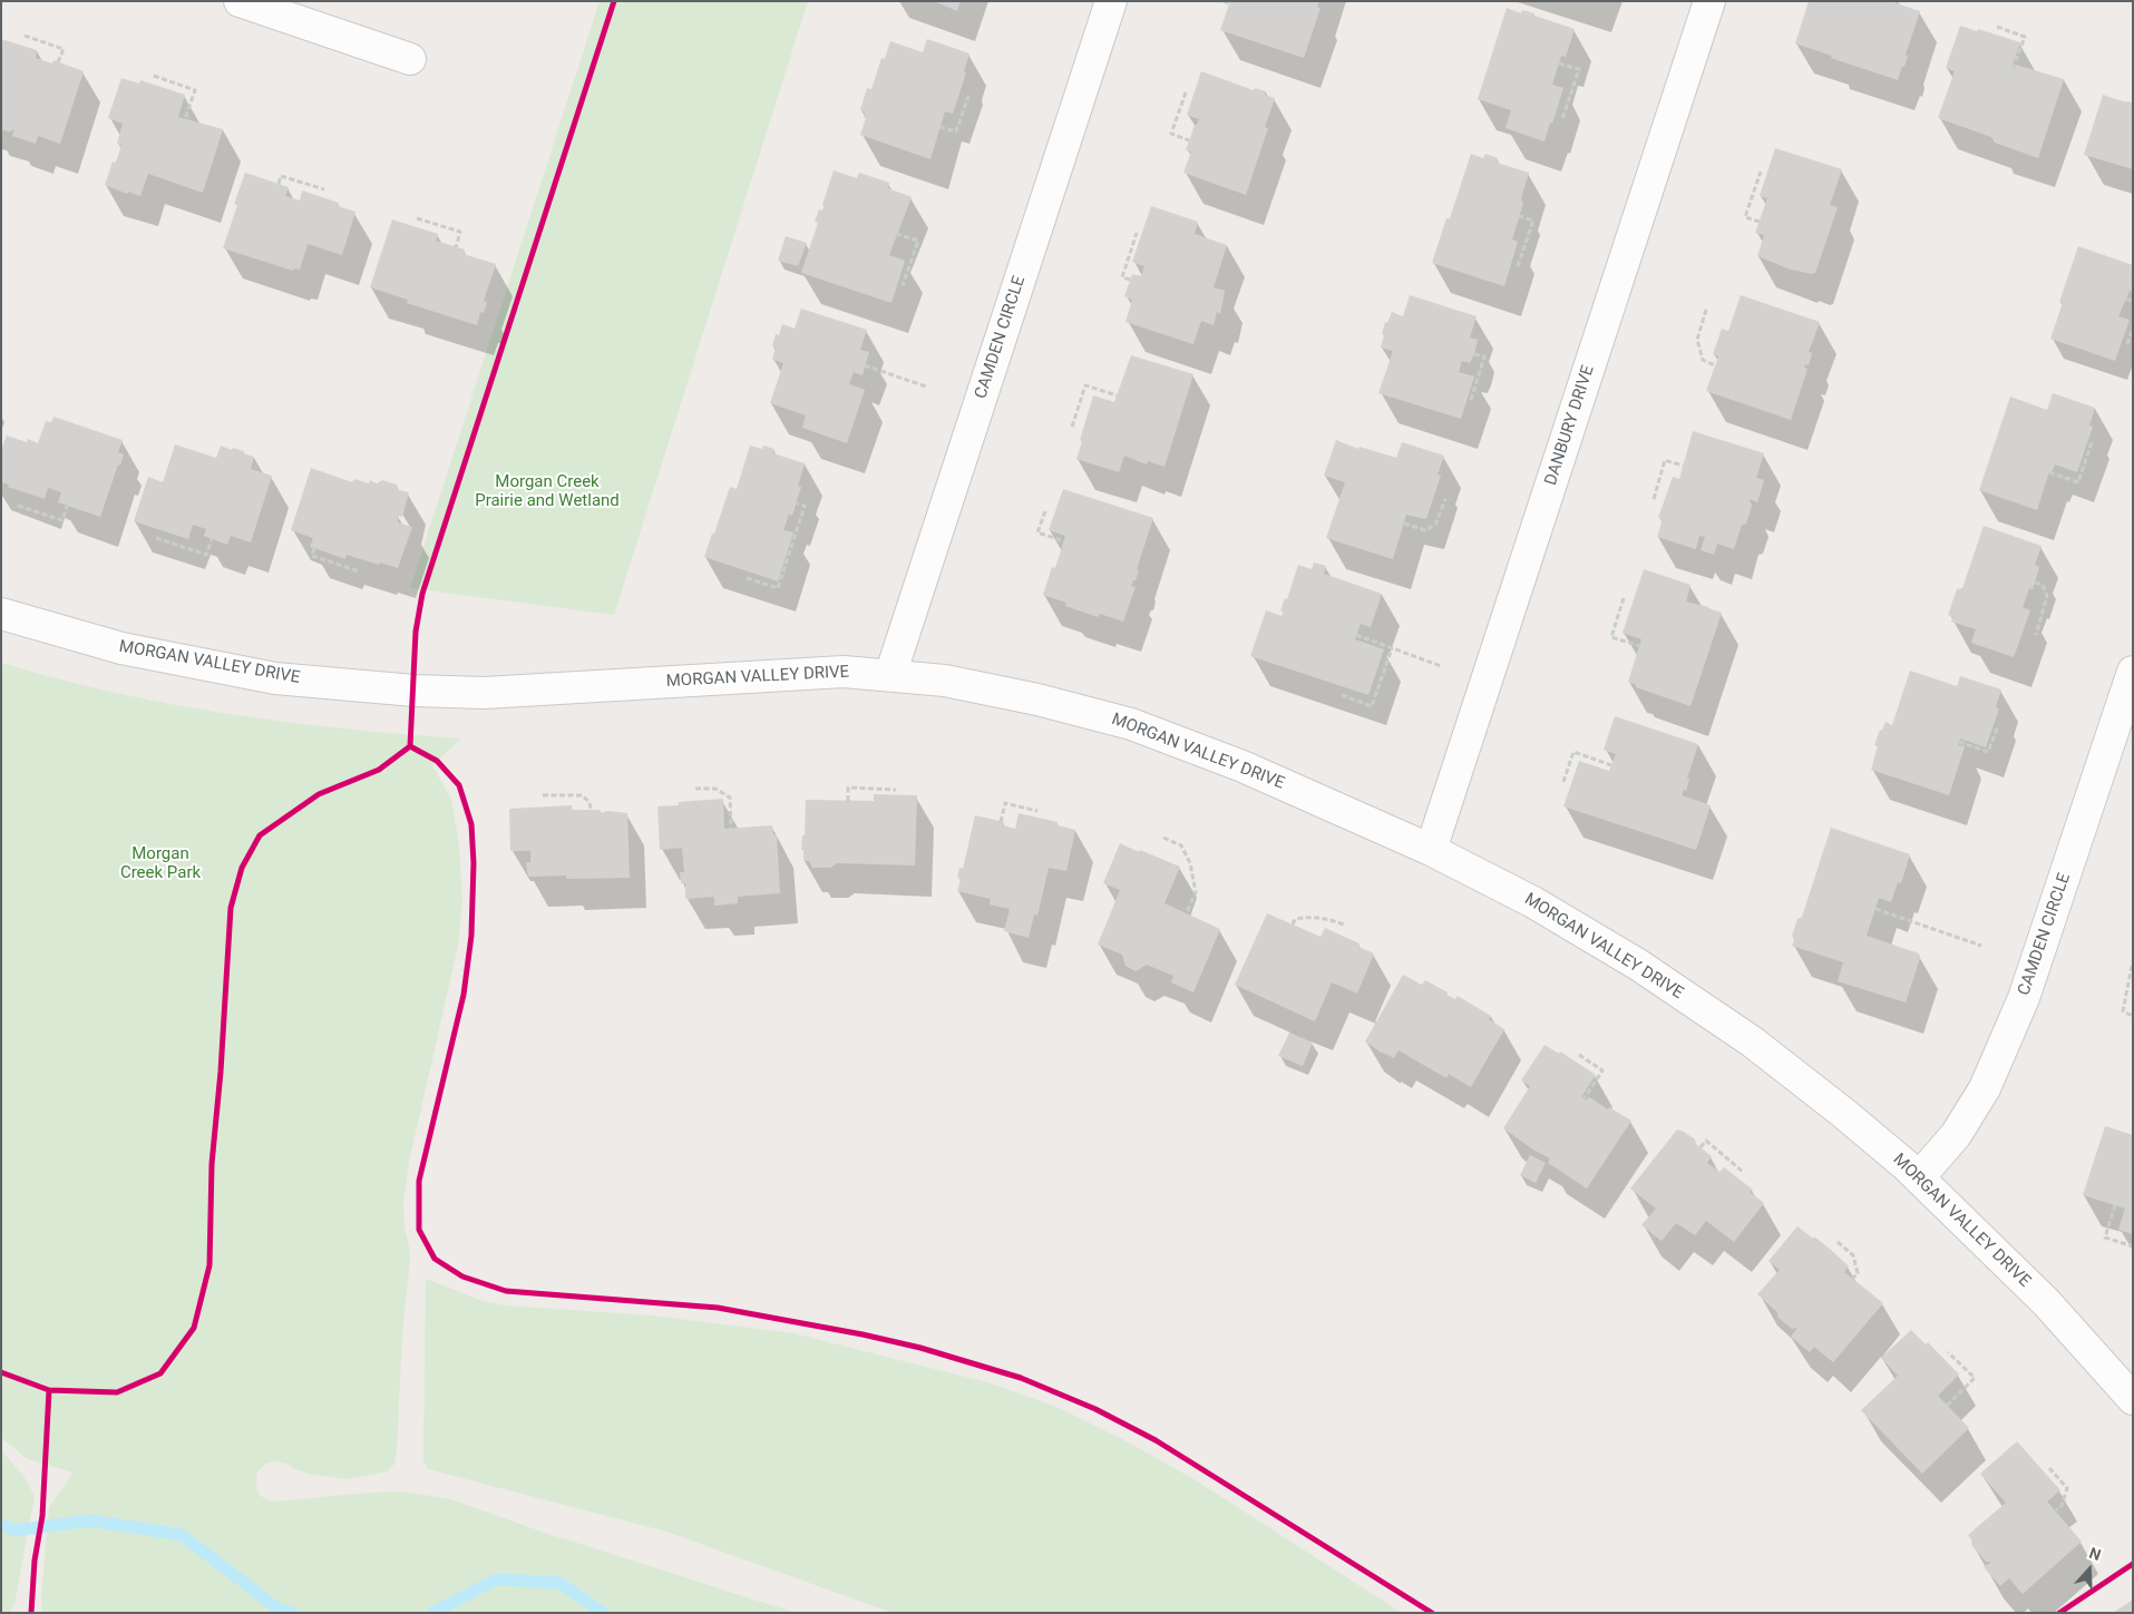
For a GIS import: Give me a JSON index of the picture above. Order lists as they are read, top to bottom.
{
  "streets": {
    "street": ["CAMDEN CIRCLE", "DANBURY DRIVE", "MORGAN VALLEY DRIVE"]
  },
  "crossings": [
    ["CAMDEN CIRCLE", "MORGAN VALLEY DRIVE"],
    ["DANBURY DRIVE", "MORGAN VALLEY DRIVE"]
  ],
  "parks": ["Morgan Creek Prairie and Wetland", "Morgan Creek Park"],
  "north": "top"
}
